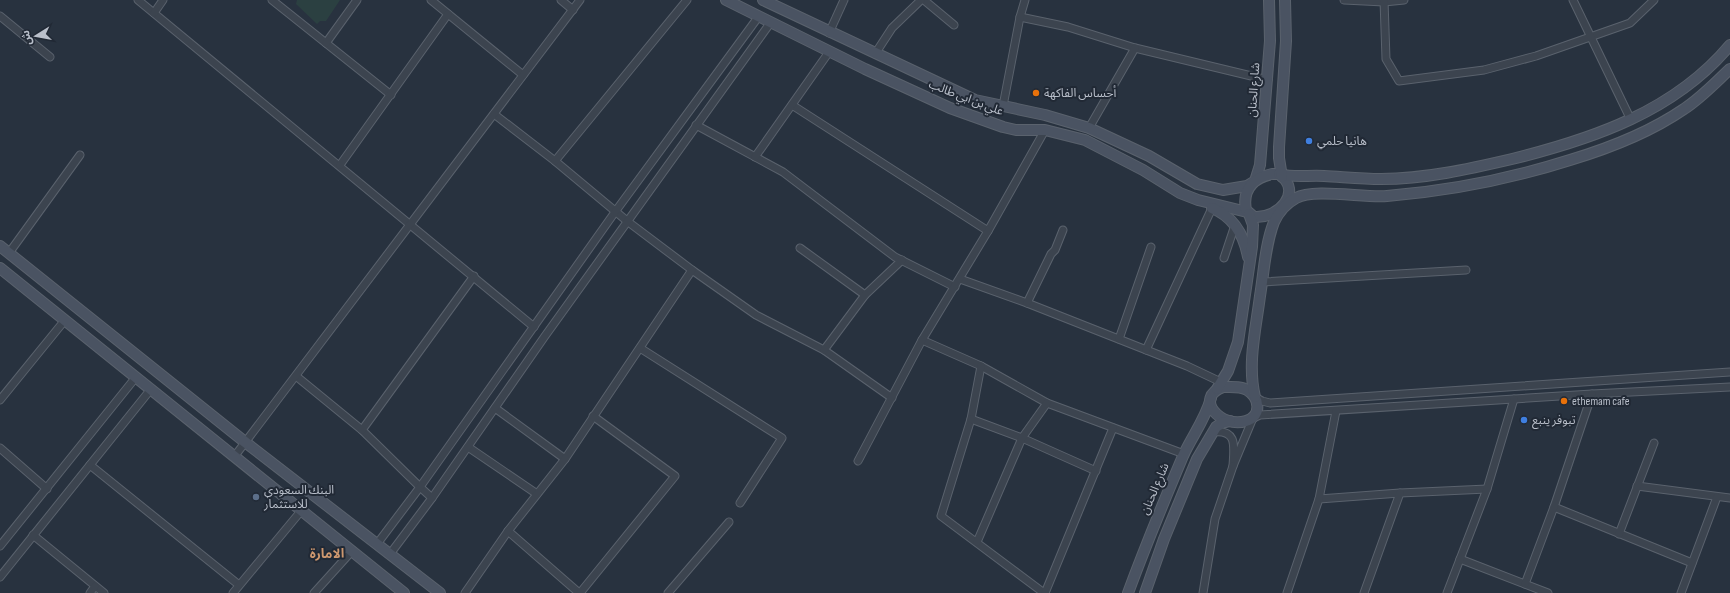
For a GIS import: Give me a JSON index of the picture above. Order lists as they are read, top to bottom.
{
  "streets": {
    "main road": ["شارع الحنان", "علي بن ابي طالب"]
  },
  "crossings": [
    ["شارع الحنان", "علي بن ابي طالب"]
  ],
  "districts": ["الامارة"],
  "places": [
    "أحساس الفاكهة",
    "هانيا حلمي",
    "ethemam cafe",
    "تبوفر ينبع",
    "البنك السعودي للاستثمار"
  ],
  "north": "left"
}
